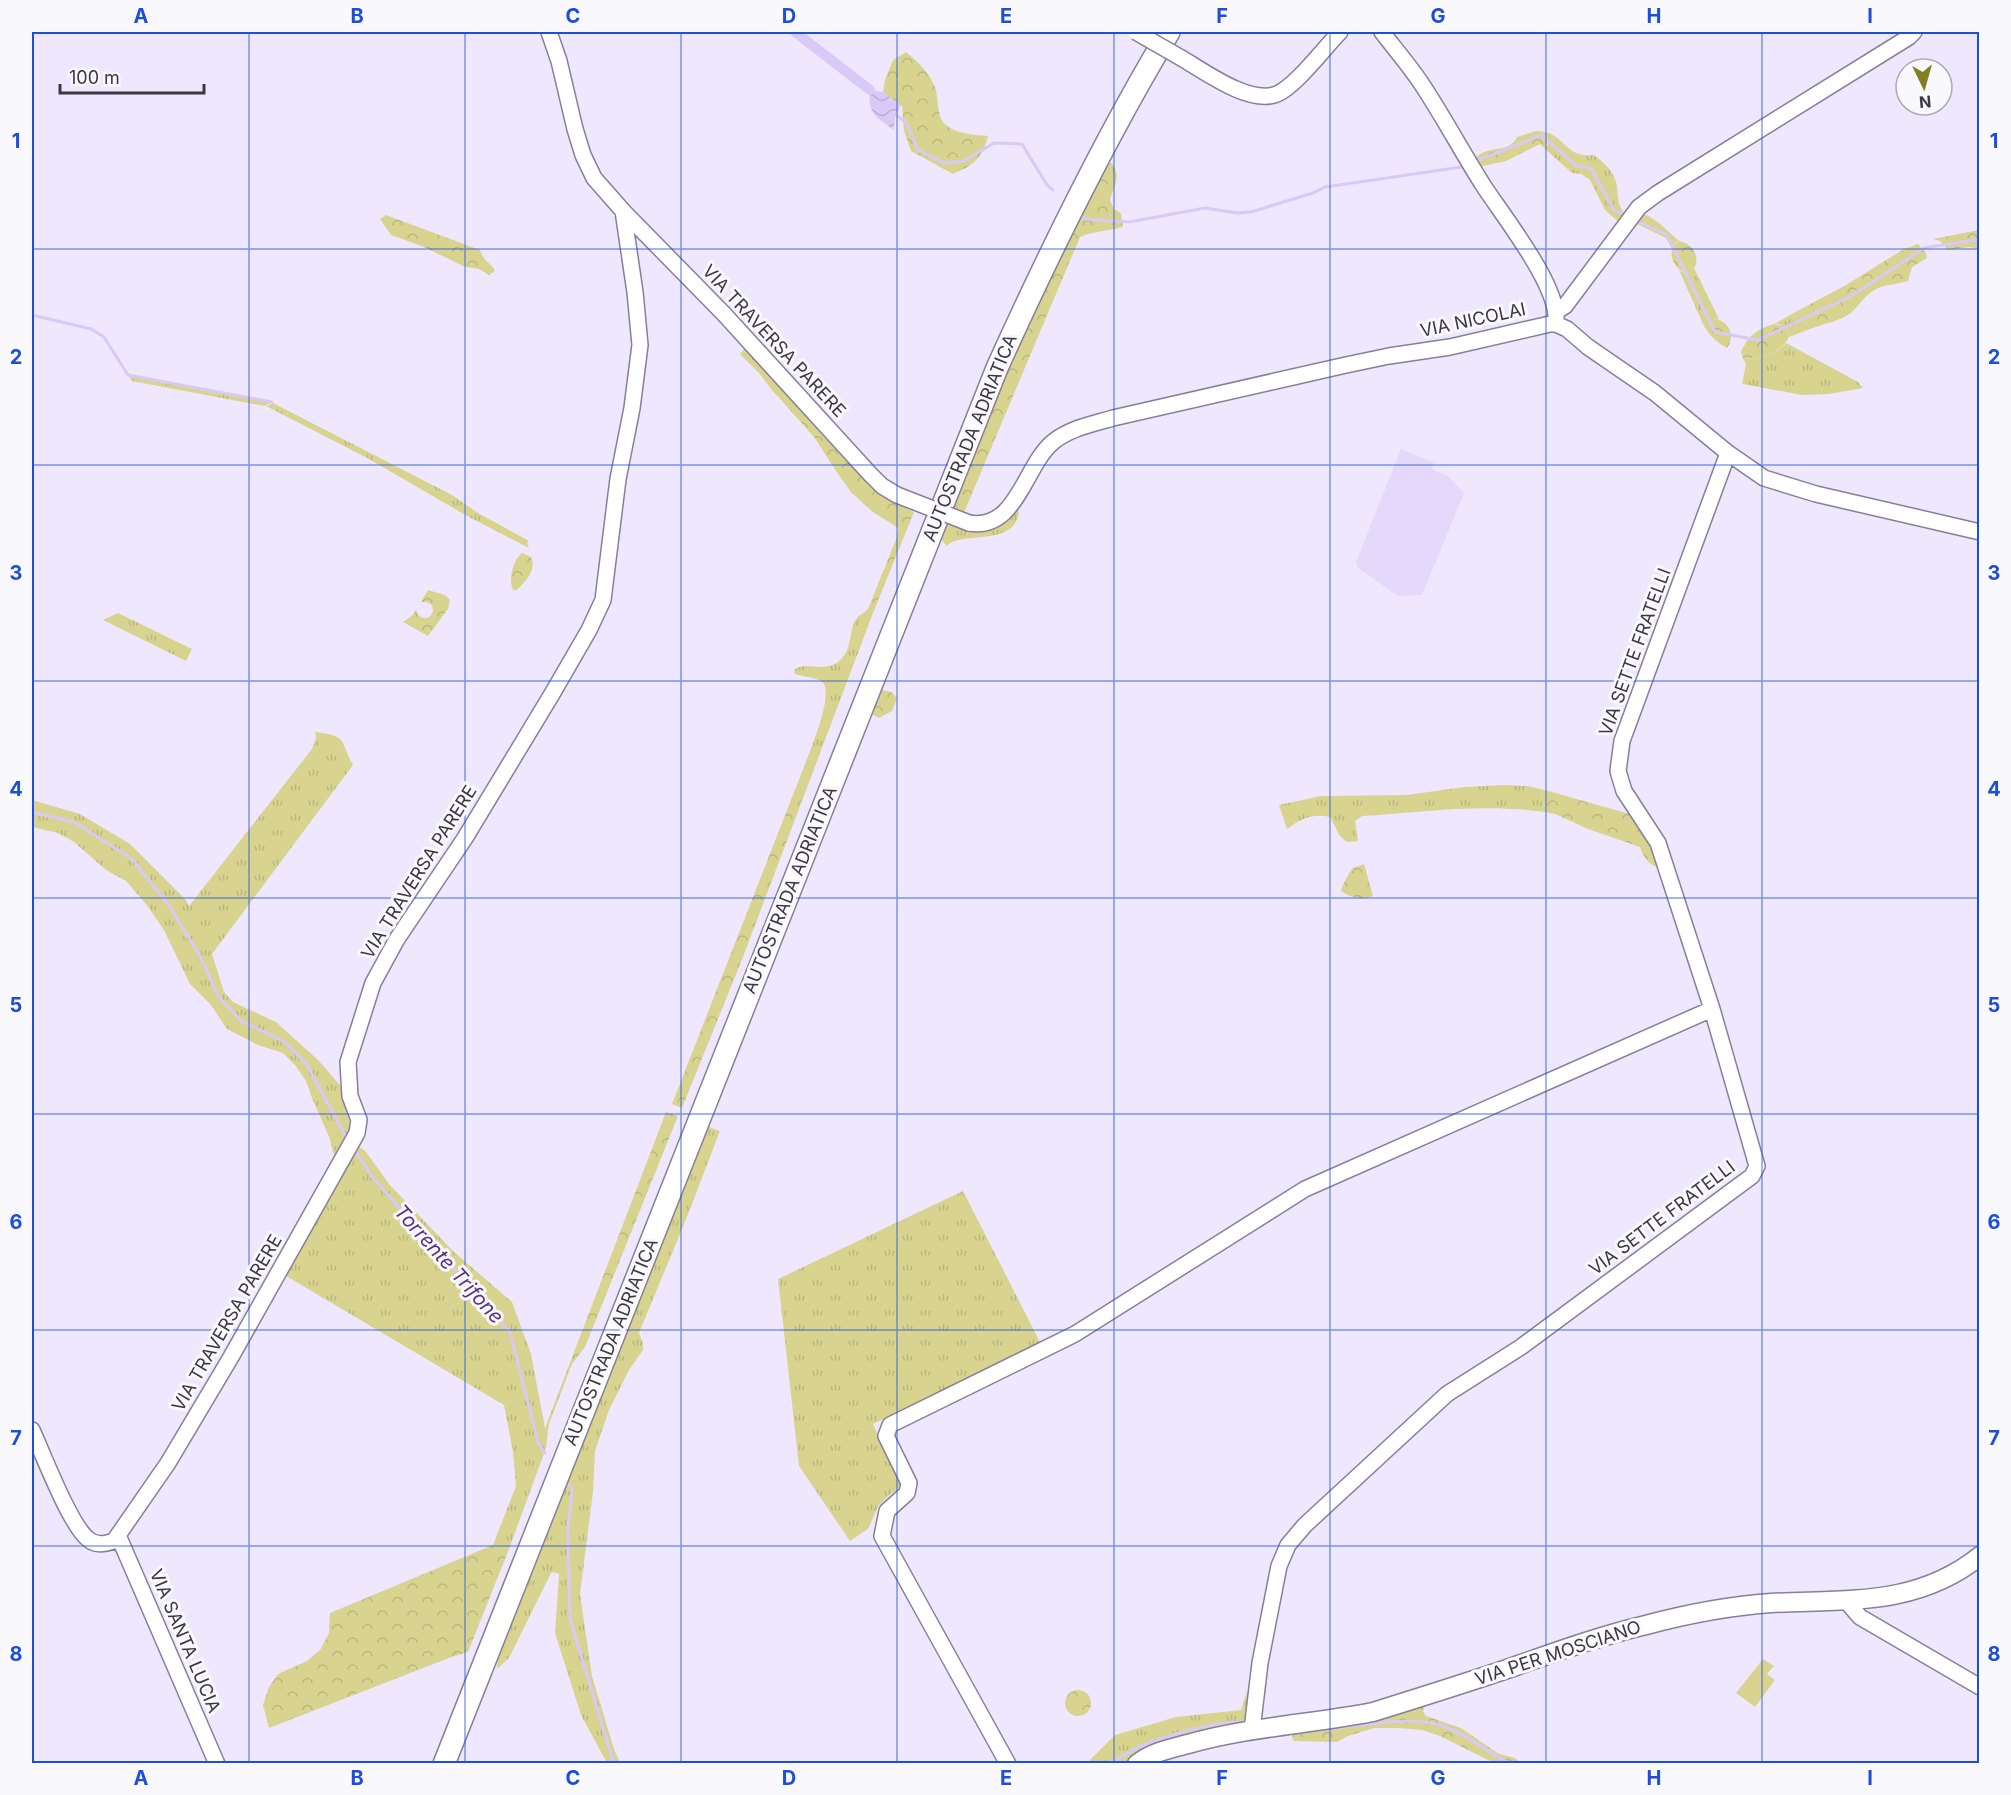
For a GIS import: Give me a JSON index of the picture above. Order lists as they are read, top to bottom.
{
  "streets": {
    "highway": ["AUTOSTRADA ADRIATICA"],
    "main road": ["VIA PER MOSCIANO"],
    "street": [
      "VIA NICOLAI",
      "VIA TRAVERSA PARERE",
      "VIA SETTE FRATELLI",
      "VIA SANTA LUCIA"
    ]
  },
  "crossings": [
    ["VIA NICOLAI", "VIA TRAVERSA PARERE"],
    ["VIA TRAVERSA PARERE", "VIA SANTA LUCIA"],
    ["VIA SETTE FRATELLI", "VIA PER MOSCIANO"]
  ],
  "water": ["Torrente Trifone"],
  "scale_bar": "100 m",
  "north": "bottom",
  "grid": {
    "columns": [
      "A",
      "B",
      "C",
      "D",
      "E",
      "F",
      "G",
      "H",
      "I"
    ],
    "rows": [
      "1",
      "2",
      "3",
      "4",
      "5",
      "6",
      "7",
      "8"
    ]
  }
}
